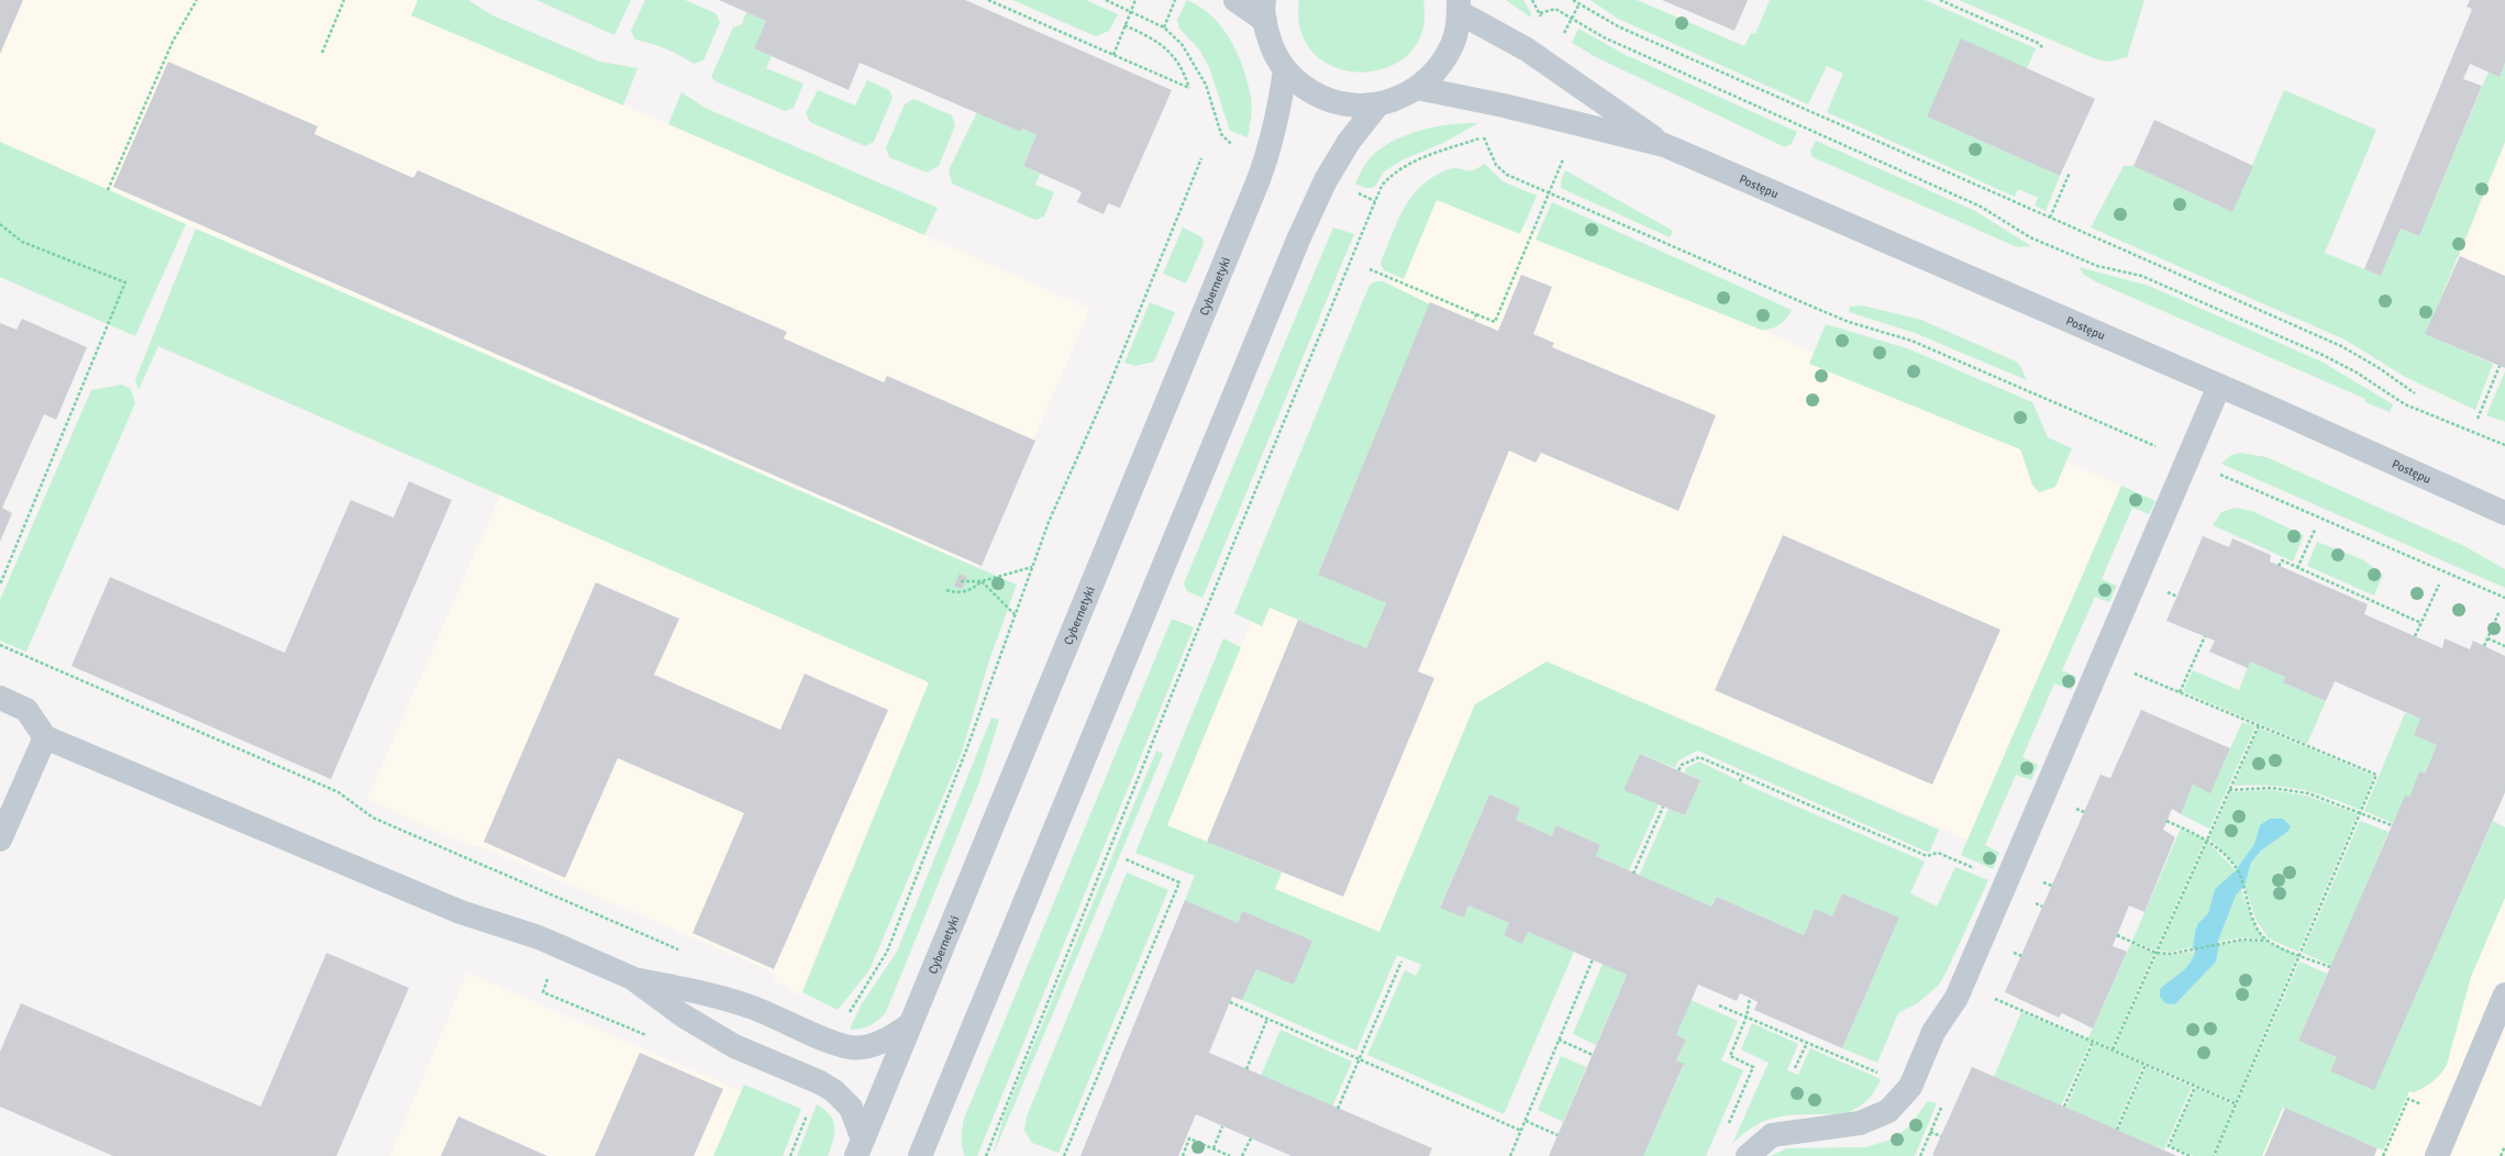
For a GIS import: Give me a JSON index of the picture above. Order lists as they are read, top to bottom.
{
  "streets": {
    "street": ["Postępu", "Cybernetyki"]
  }
}
